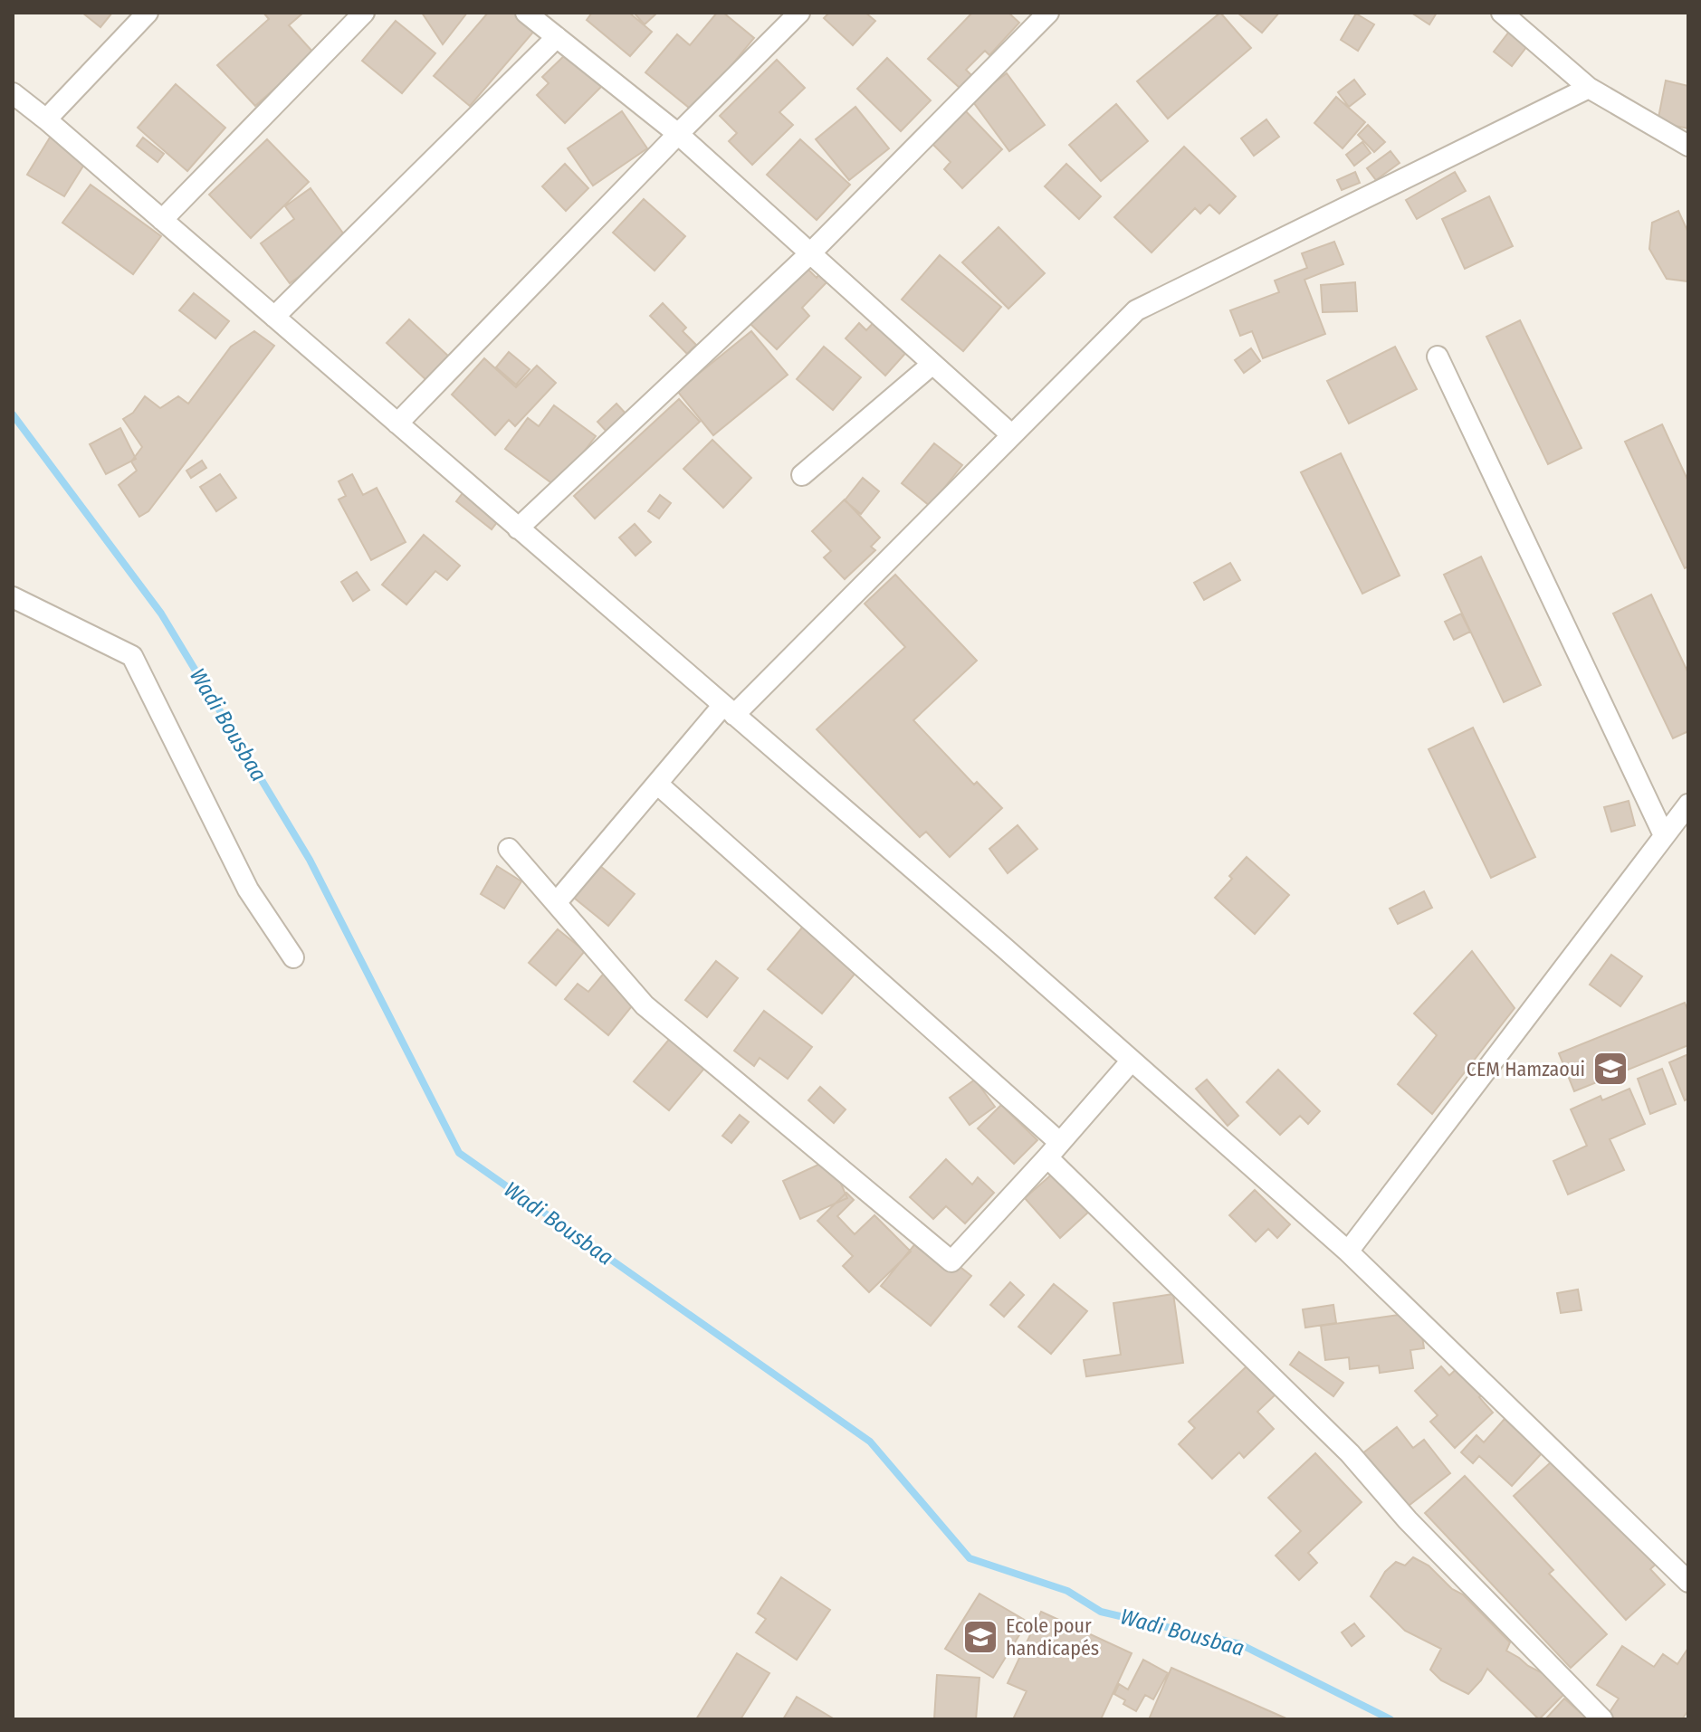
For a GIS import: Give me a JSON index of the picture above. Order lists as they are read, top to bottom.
{
  "water": ["Wadi Bousbaa"],
  "places": {
    "school or university": ["CEM Hamzaoui", "Ecole pour handicapés"]
  }
}
